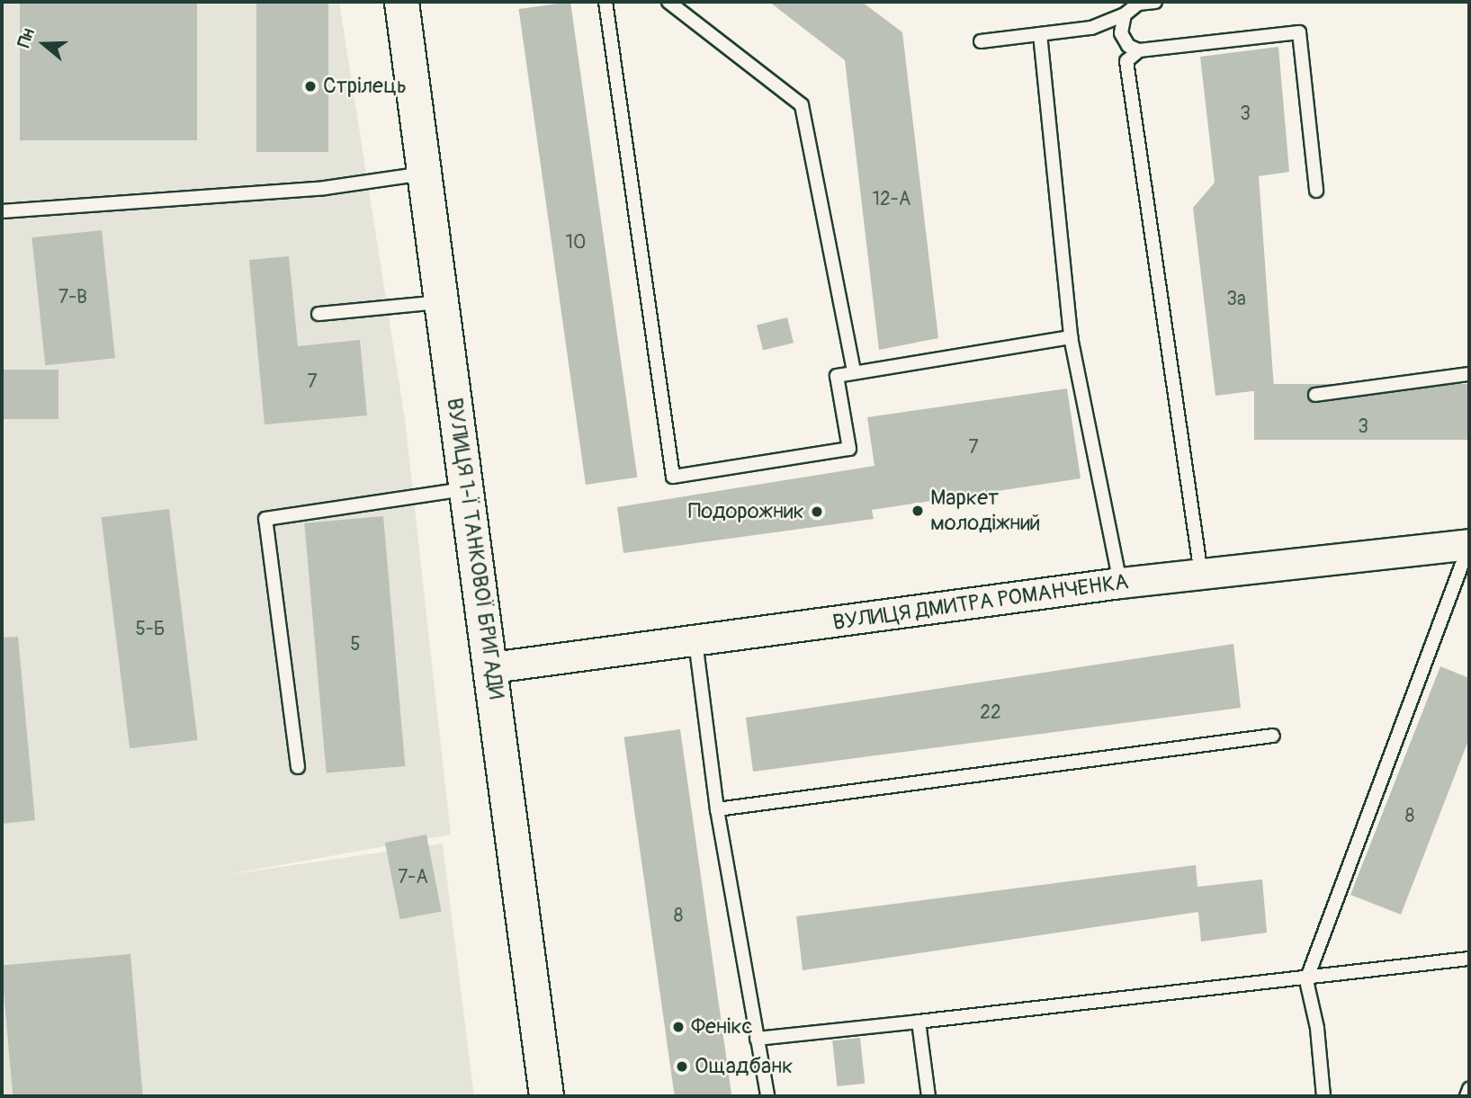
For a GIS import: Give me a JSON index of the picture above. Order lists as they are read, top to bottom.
{
  "streets": {
    "main road": ["ВУЛИЦЯ 1-Ї ТАНКОВОЇ БРИГАДИ"],
    "street": ["ВУЛИЦЯ ДМИТРА РОМАНЧЕНКА"]
  },
  "crossings": [
    ["ВУЛИЦЯ 1-Ї ТАНКОВОЇ БРИГАДИ", "ВУЛИЦЯ ДМИТРА РОМАНЧЕНКА"]
  ],
  "places": [
    "Стрілець",
    "Маркет молодіжний",
    "Подорожник",
    "Фенікс",
    "Ощадбанк"
  ],
  "house_numbers": [
    "3",
    "12-А",
    "10",
    "7-В",
    "3а",
    "7",
    "3",
    "7",
    "5-Б",
    "5",
    "22",
    "8",
    "7-А",
    "8"
  ],
  "north": "left"
}
